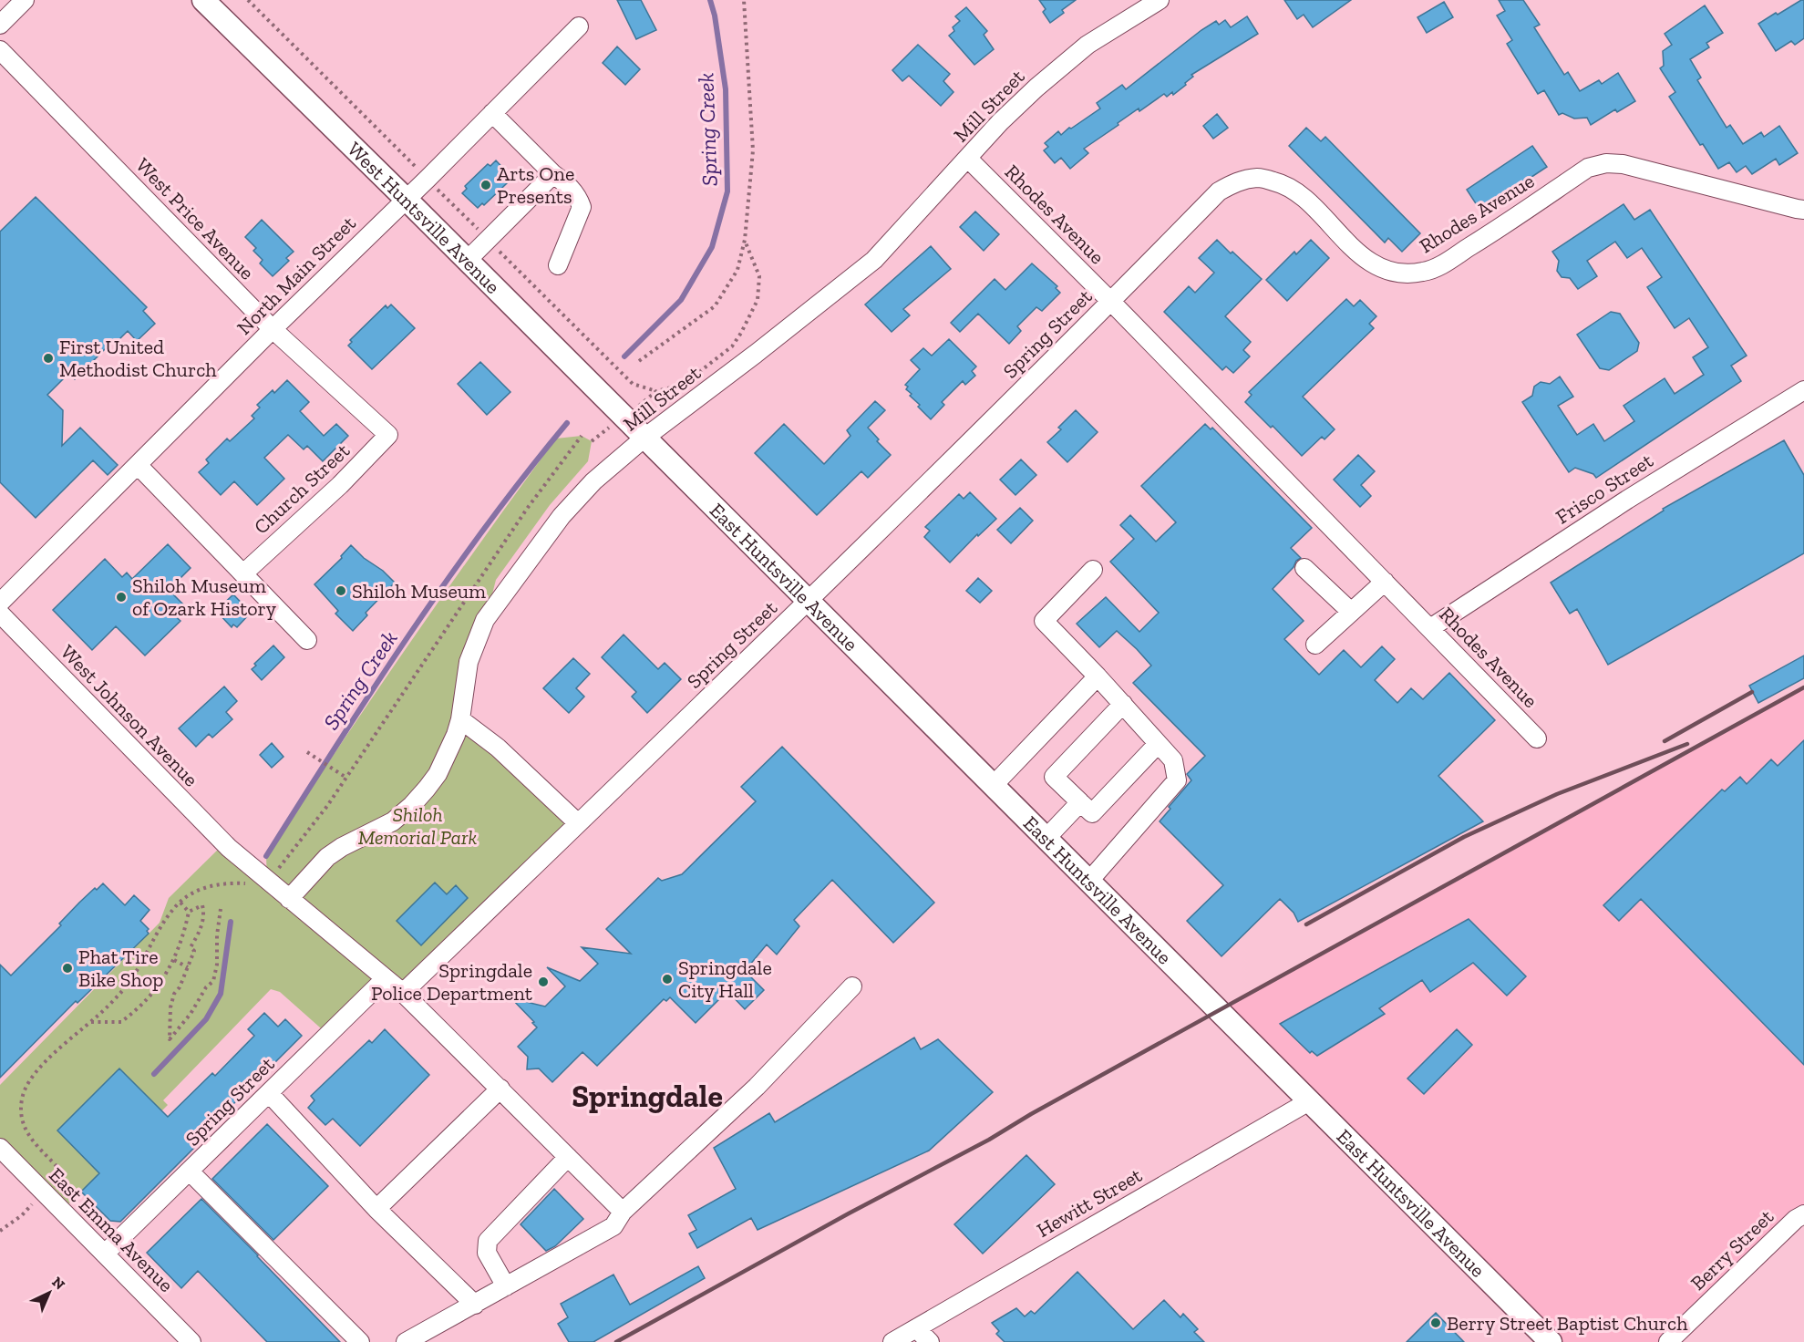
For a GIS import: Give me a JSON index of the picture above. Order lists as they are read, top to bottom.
{
  "streets": {
    "main road": ["West Huntsville Avenue", "East Huntsville Avenue"],
    "street": [
      "Mill Street",
      "Rhodes Avenue",
      "West Price Avenue",
      "North Main Street",
      "Spring Street",
      "Church Street",
      "Frisco Street",
      "West Johnson Avenue",
      "Hewitt Street",
      "East Emma Avenue",
      "Berry Street"
    ]
  },
  "crossings": [
    ["Mill Street", "Rhodes Avenue"],
    ["Mill Street", "West Huntsville Avenue"],
    ["Mill Street", "East Huntsville Avenue"],
    ["Mill Street", "West Johnson Avenue"],
    ["Rhodes Avenue", "Spring Street"],
    ["Rhodes Avenue", "Frisco Street"],
    ["West Price Avenue", "North Main Street"],
    ["West Price Avenue", "Church Street"],
    ["West Huntsville Avenue", "North Main Street"],
    ["West Huntsville Avenue", "East Huntsville Avenue"],
    ["Spring Street", "East Huntsville Avenue"],
    ["Spring Street", "West Johnson Avenue"],
    ["Spring Street", "East Emma Avenue"],
    ["East Huntsville Avenue", "Hewitt Street"]
  ],
  "districts": ["Springdale"],
  "water": ["Spring Creek"],
  "parks": ["Shiloh Memorial Park"],
  "places": [
    "Arts One Presents",
    "First United Methodist Church",
    "Shiloh Museum",
    "Shiloh Museum of Ozark History",
    "Phat Tire Bike Shop",
    "Springdale City Hall",
    "Springdale Police Department",
    "Berry Street Baptist Church"
  ],
  "north": "top right"
}
